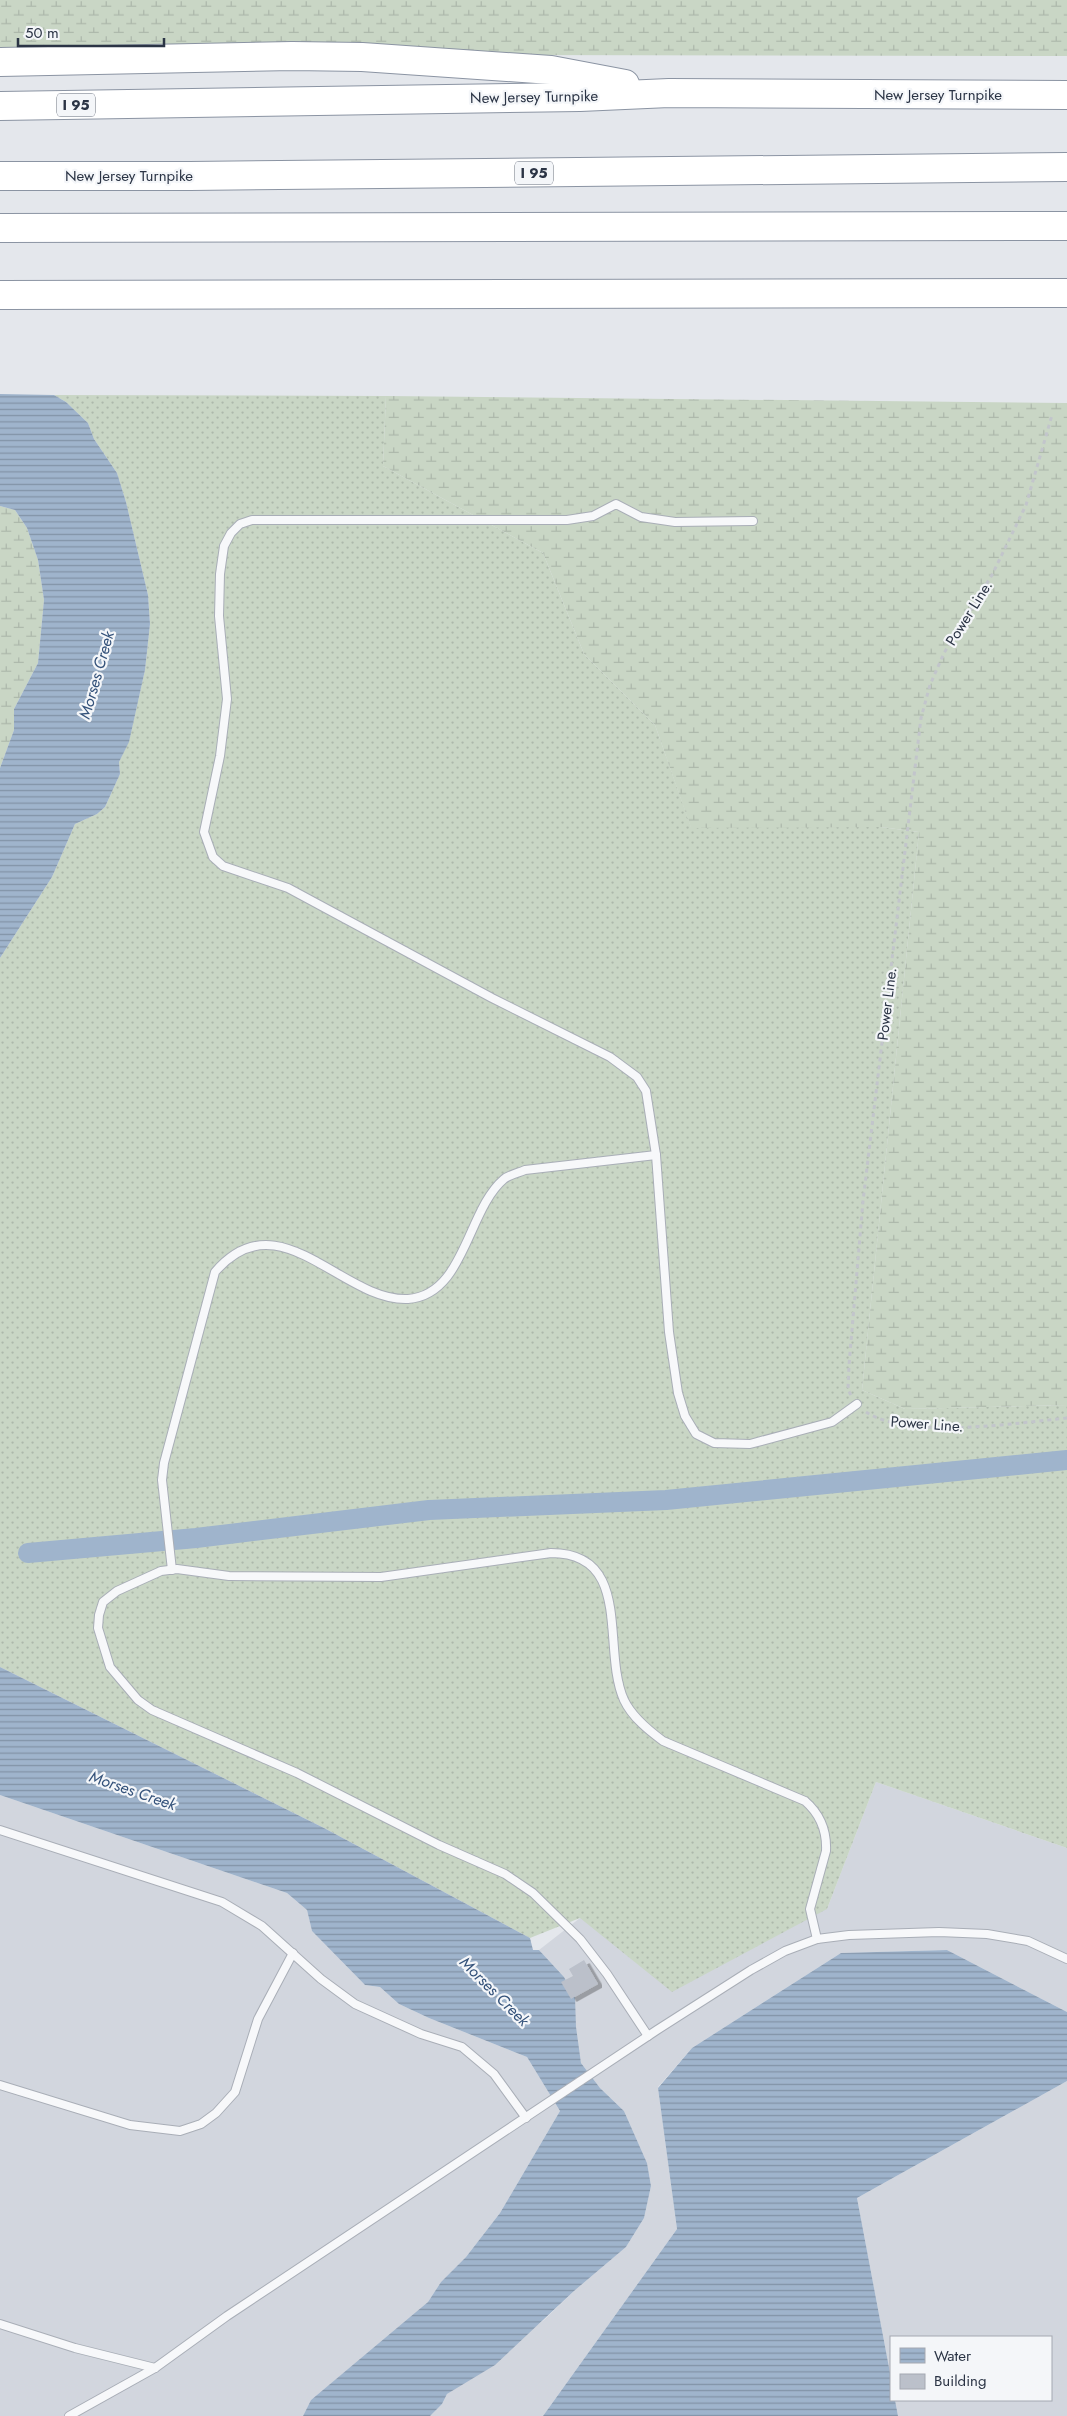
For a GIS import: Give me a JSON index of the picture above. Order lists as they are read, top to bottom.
{
  "streets": {
    "highway": ["New Jersey Turnpike", "I 95"],
    "path": ["Power Line."]
  },
  "water": ["Morses Creek"],
  "legend": ["Water", "Building"],
  "scale_bar": "50 m"
}
